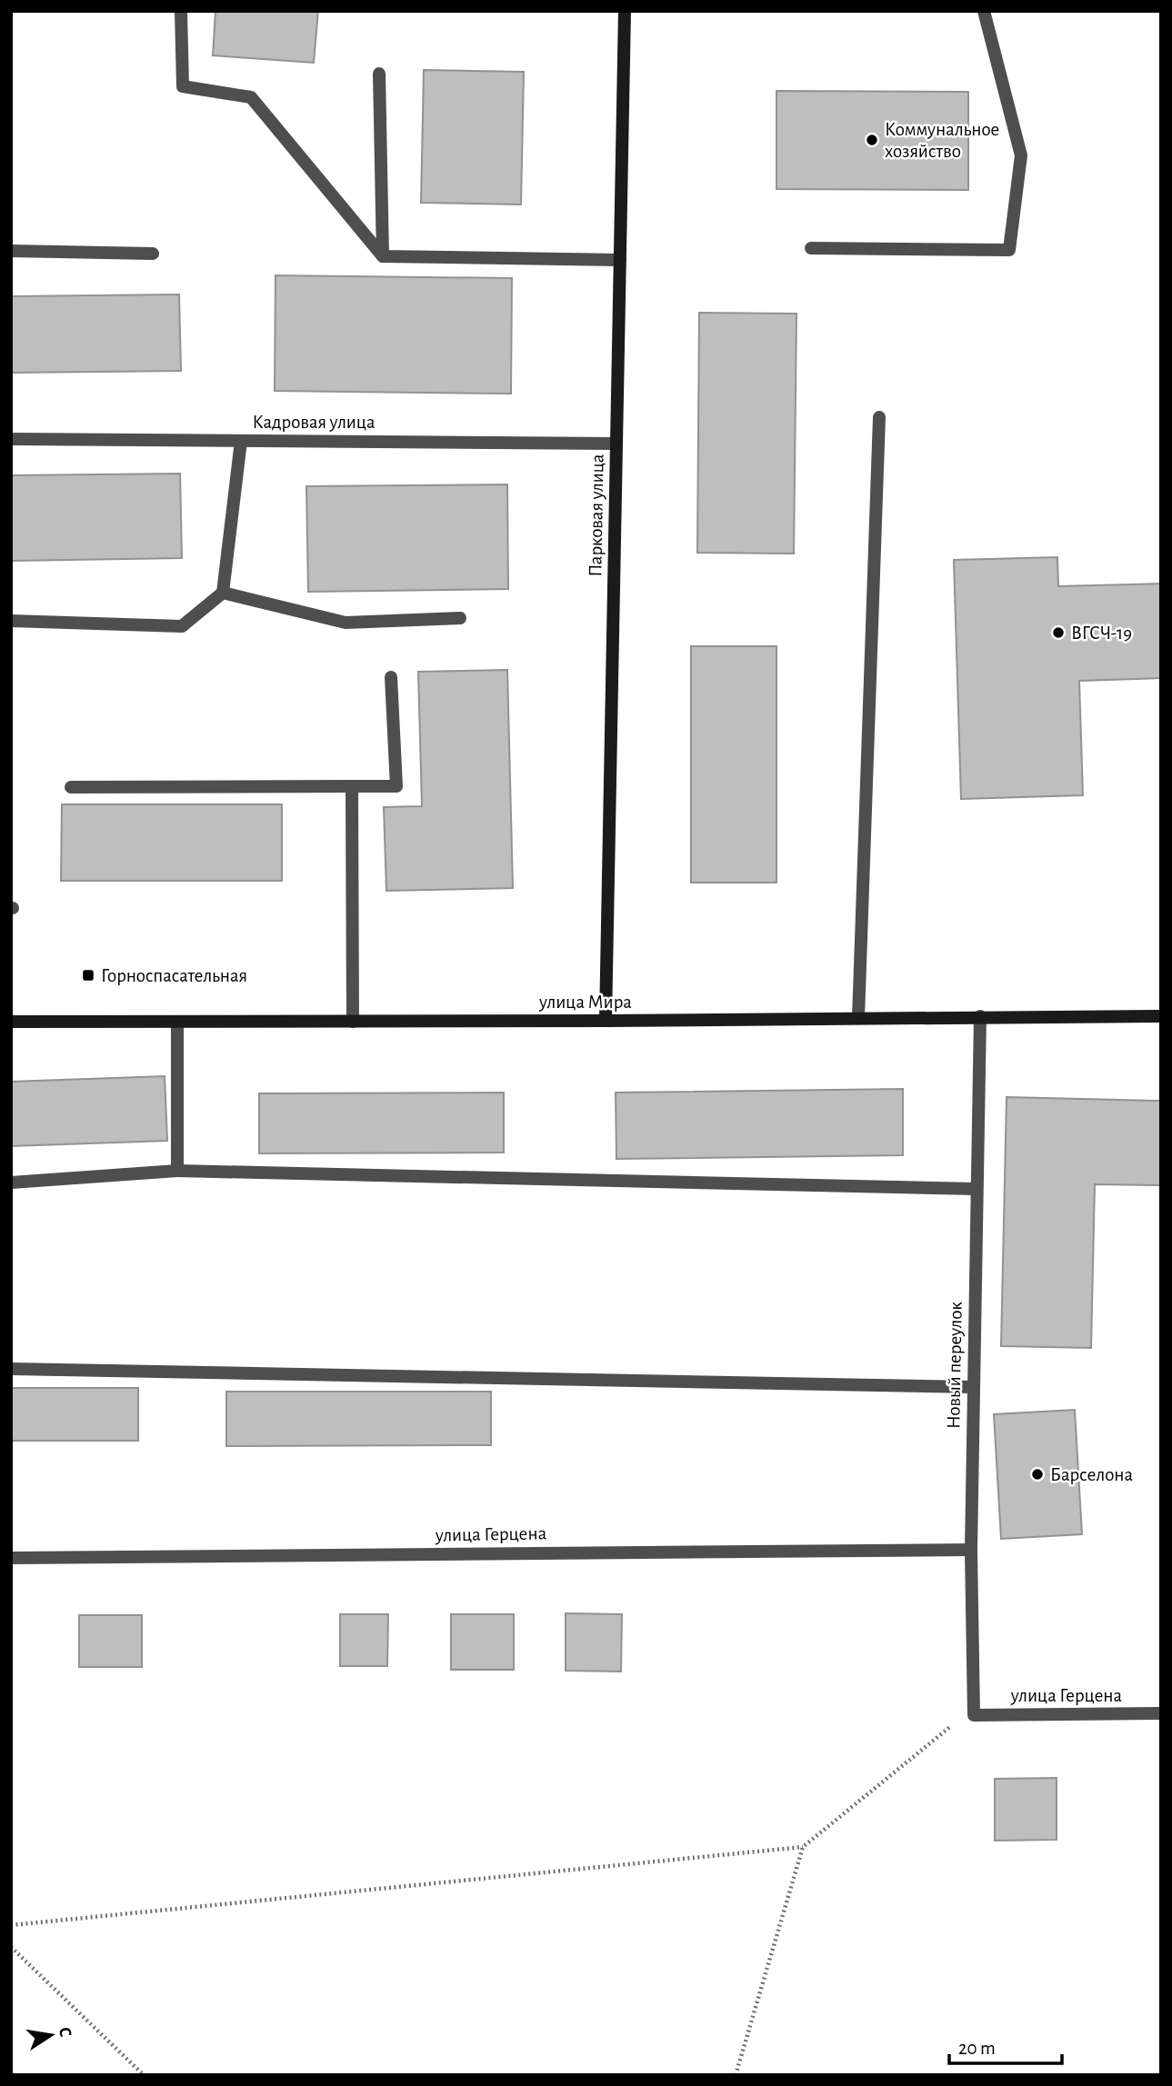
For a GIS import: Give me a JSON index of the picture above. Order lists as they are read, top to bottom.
{
  "streets": {
    "main road": ["Парковая улица", "улица Мира"],
    "street": ["Кадровая улица", "Новый переулок", "улица Герцена"]
  },
  "crossings": [
    ["Кадровая улица", "Парковая улица"],
    ["Парковая улица", "улица Мира"],
    ["улица Мира", "Новый переулок"],
    ["Новый переулок", "улица Герцена"]
  ],
  "places": {
    "other": ["Коммунальное хозяйство", "ВГСЧ-19", "Барселона"],
    "transit": ["Горноспасательная"]
  },
  "scale_bar": "20 m",
  "north": "right"
}
